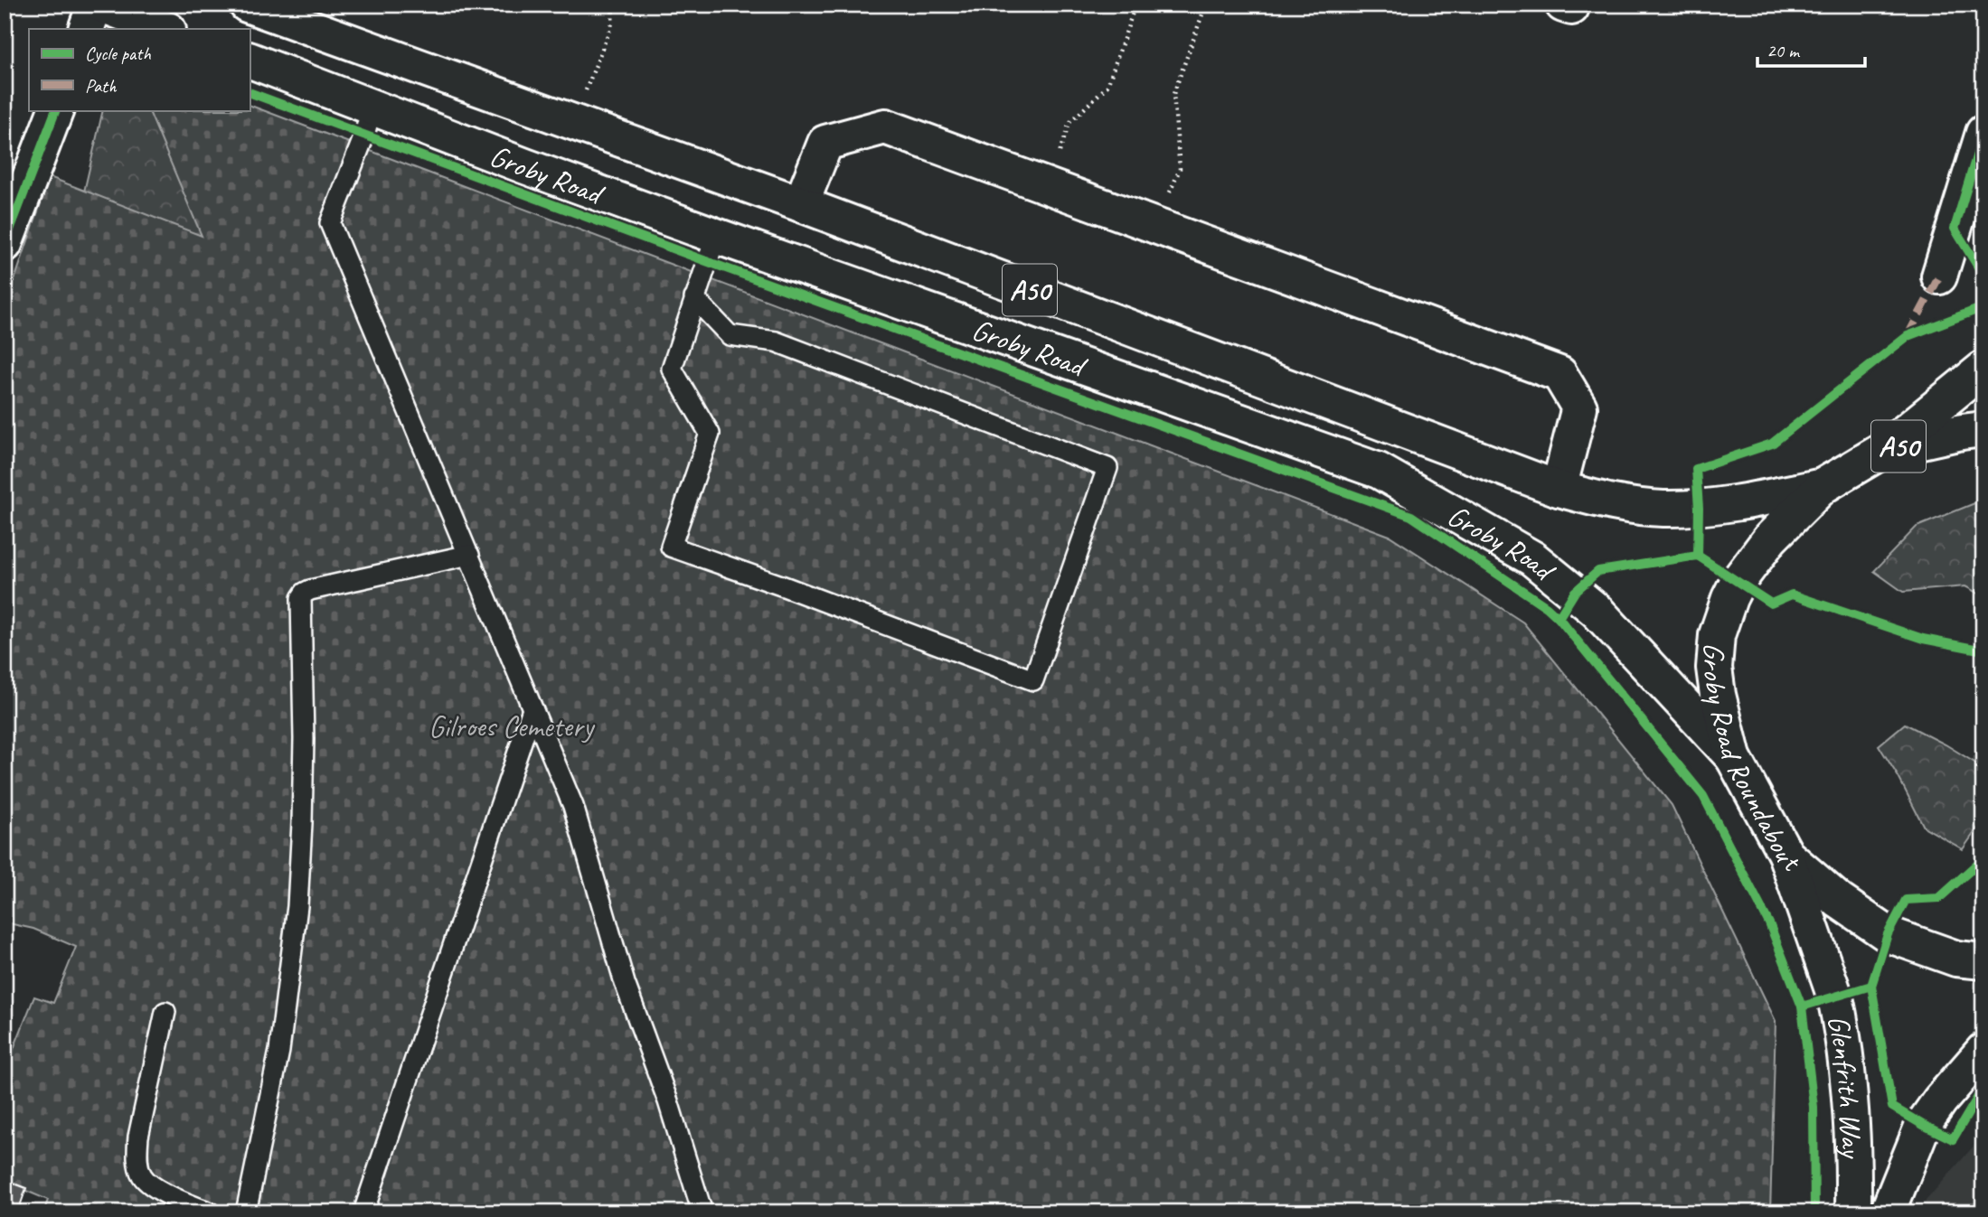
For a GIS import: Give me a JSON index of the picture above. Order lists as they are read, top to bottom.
{
  "streets": {
    "main road": [
      "Groby Road",
      "A50",
      "Groby Road Roundabout",
      "Glenfrith Way"
    ]
  },
  "crossings": [
    ["Groby Road", "Groby Road Roundabout"],
    ["Groby Road Roundabout", "Glenfrith Way"]
  ],
  "parks": ["Gilroes Cemetery"],
  "legend": ["Cycle path", "Path"],
  "scale_bar": "20 m"
}
